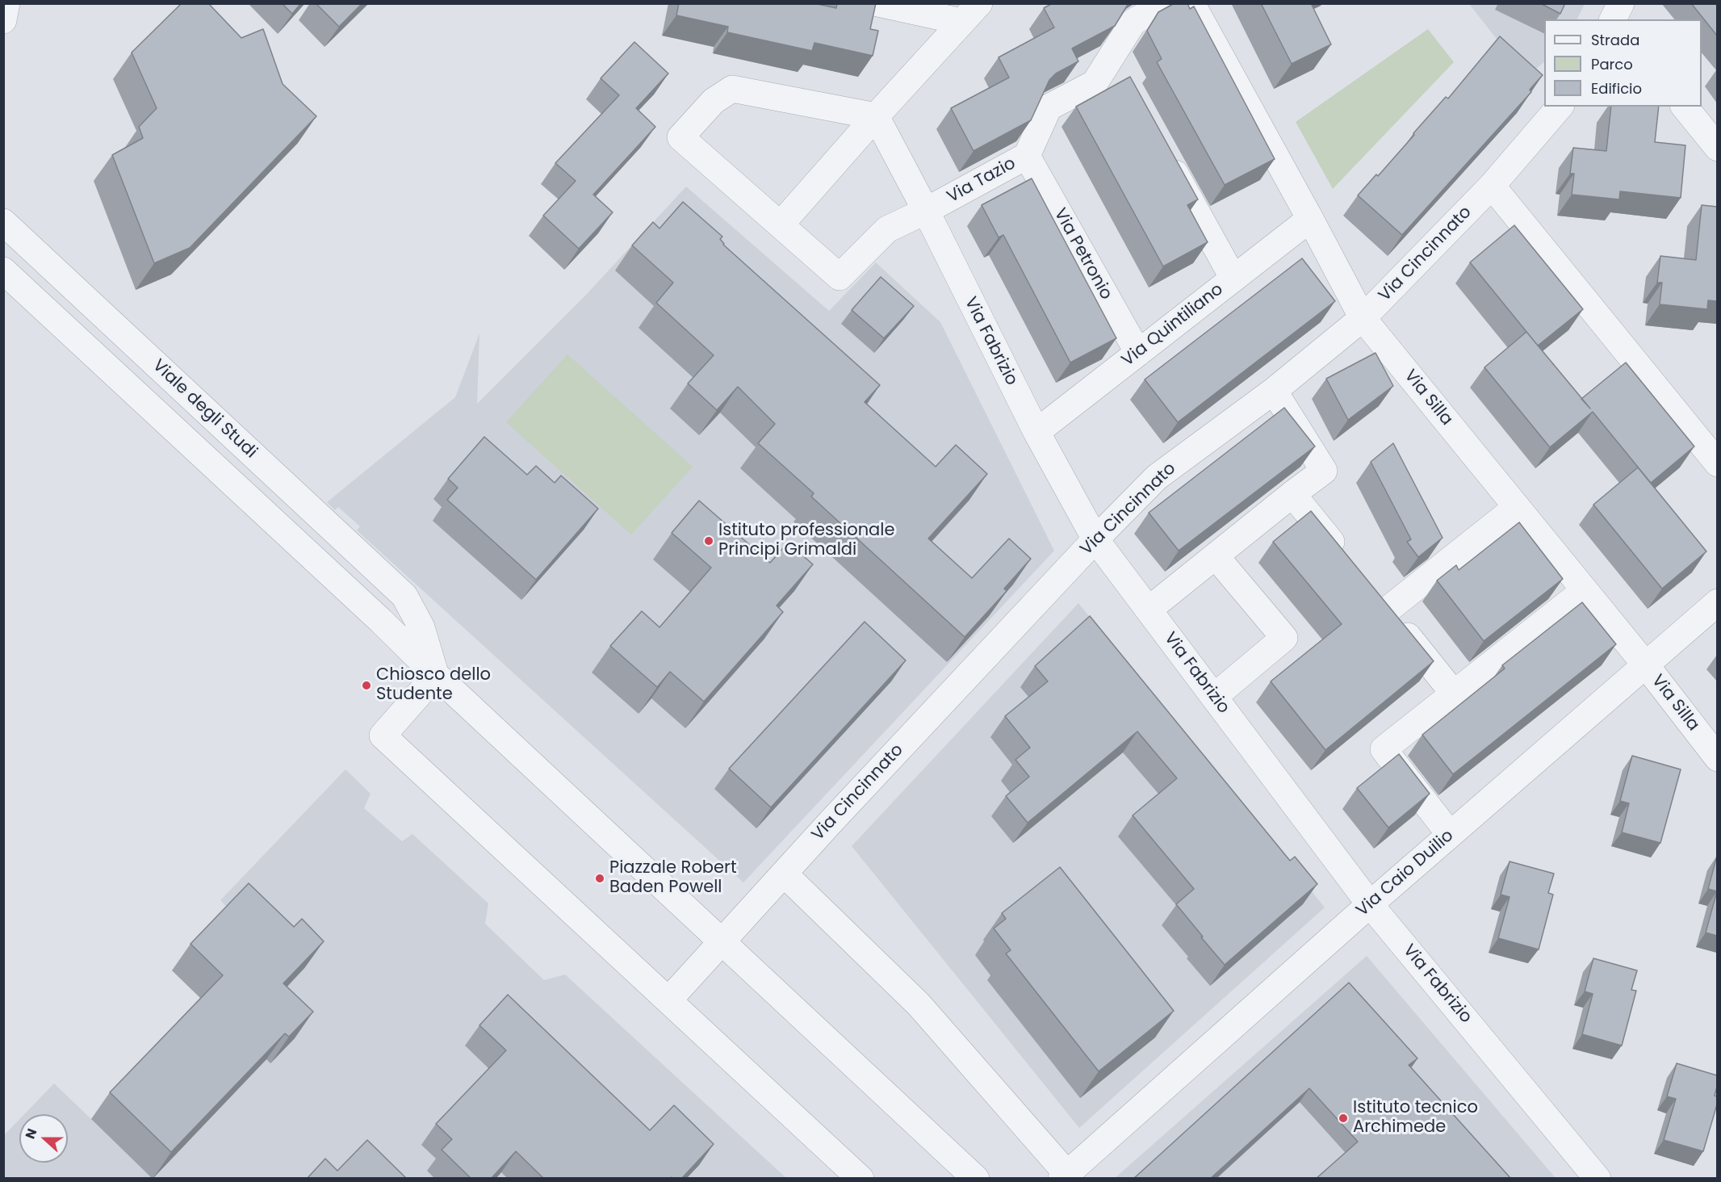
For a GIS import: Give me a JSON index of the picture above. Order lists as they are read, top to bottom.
{
  "streets": {
    "street": [
      "Via Tazio",
      "Via Petronio",
      "Via Cincinnato",
      "Via Quintiliano",
      "Via Fabrizio",
      "Via Silla",
      "Viale degli Studi",
      "Via Caio Duilio"
    ]
  },
  "crossings": [
    ["Via Tazio", "Via Petronio"],
    ["Via Tazio", "Via Fabrizio"],
    ["Via Petronio", "Via Quintiliano"],
    ["Via Cincinnato", "Via Fabrizio"],
    ["Via Cincinnato", "Via Silla"],
    ["Via Cincinnato", "Viale degli Studi"],
    ["Via Quintiliano", "Via Fabrizio"],
    ["Via Quintiliano", "Via Silla"],
    ["Via Fabrizio", "Via Caio Duilio"],
    ["Via Silla", "Via Caio Duilio"]
  ],
  "places": [
    "Istituto professionale Principi Grimaldi",
    "Chiosco dello Studente",
    "Piazzale Robert Baden Powell",
    "Istituto tecnico Archimede"
  ],
  "legend": ["Strada", "Parco", "Edificio"],
  "north": "left"
}
